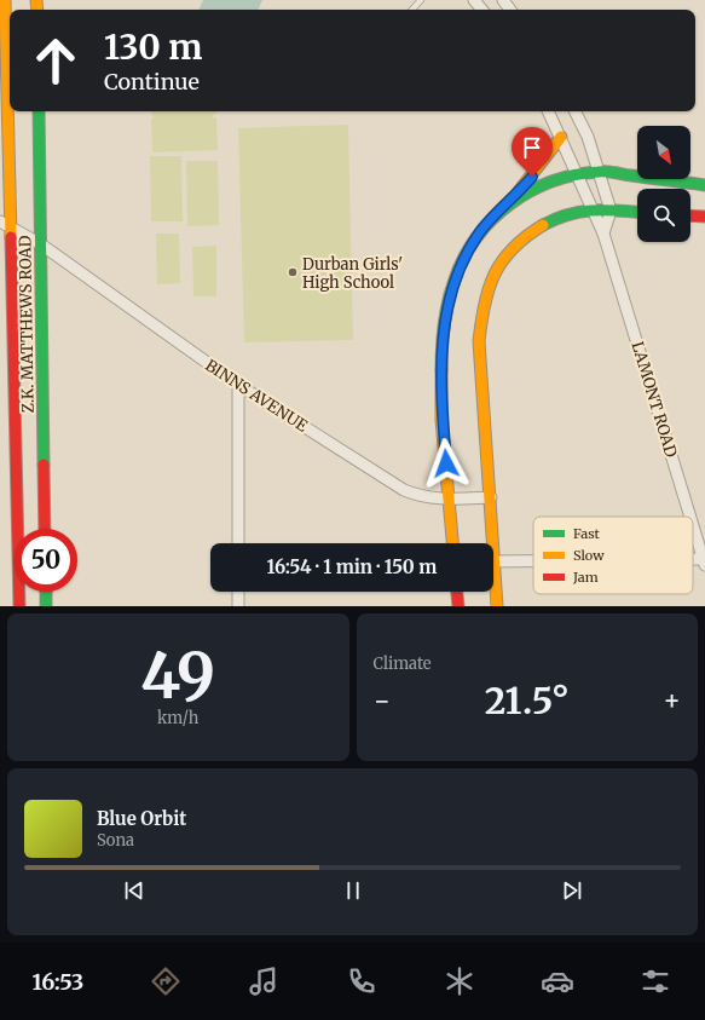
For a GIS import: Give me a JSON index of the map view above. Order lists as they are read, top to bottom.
{
  "streets": {
    "main road": ["Z.K. MATTHEWS ROAD"],
    "street": ["BINNS AVENUE", "LAMONT ROAD"]
  },
  "crossings": [
    ["Z.K. MATTHEWS ROAD", "BINNS AVENUE"]
  ],
  "places": ["Durban Girls' High School"],
  "legend": ["Fast", "Slow", "Jam"],
  "north": "bottom right",
  "page": {
    "turn": ["130 m", "Continue"],
    "limit": "50",
    "trip": "16:54 · 1 min · 150 m",
    "tile": [
      ["49", "km/h"],
      "Climate"
    ],
    "heat": ["−", "21.5°", "+"],
    "song": ["Blue Orbit", "Sona"],
    "tabs": "16:53"
  }
}
